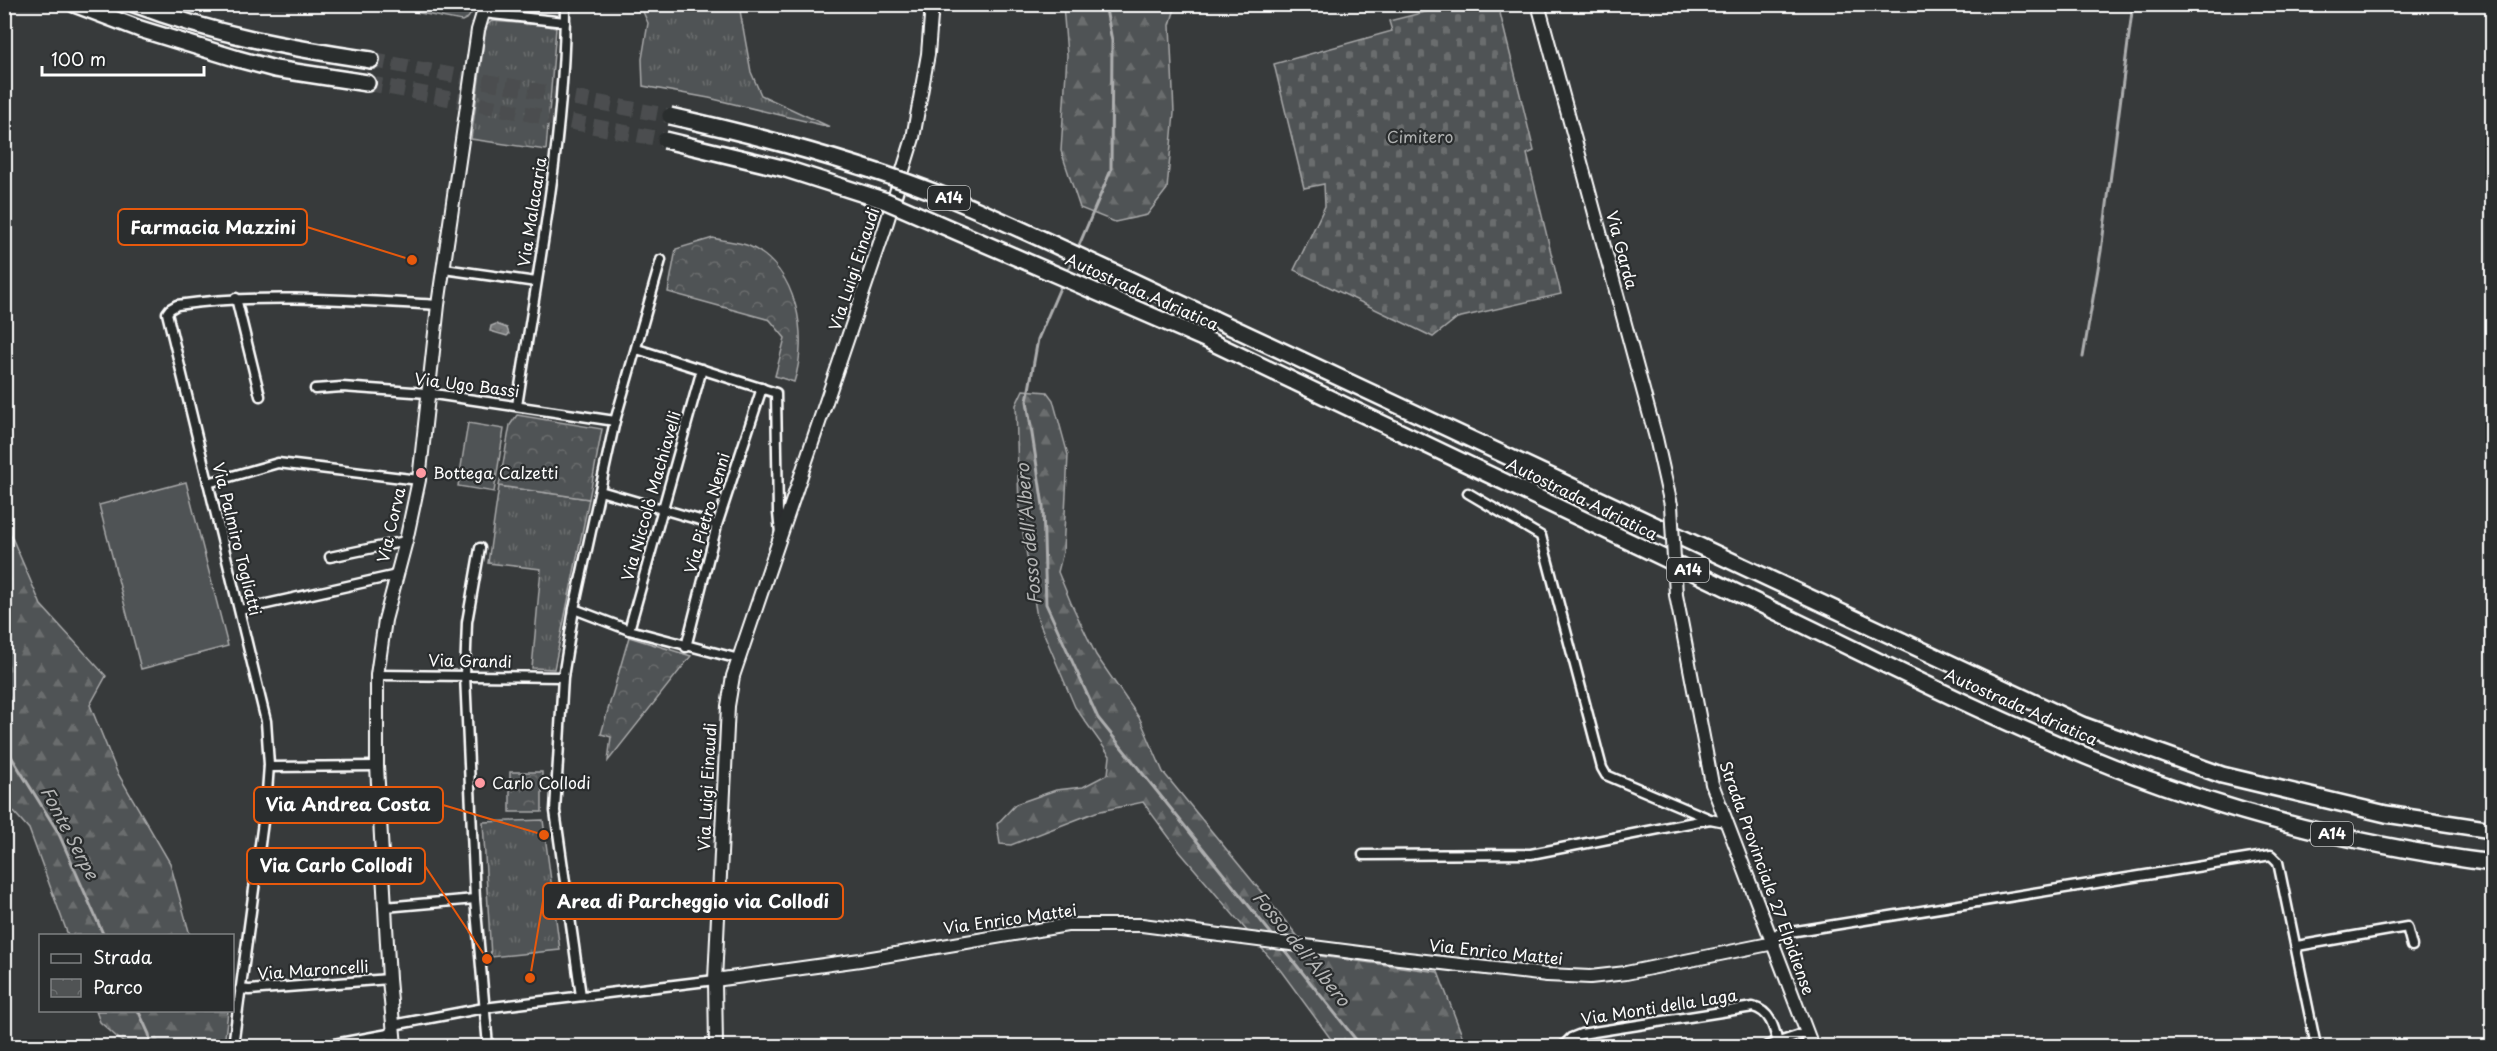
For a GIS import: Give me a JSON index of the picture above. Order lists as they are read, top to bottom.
{
  "streets": {
    "highway": ["A14", "Autostrada Adriatica"],
    "street": [
      "Via Malacaria",
      "Via Garda",
      "Via Luigi Einaudi",
      "Via Ugo Bassi",
      "Via Niccolò Machiavelli",
      "Via Pietro Nenni",
      "Via Corva",
      "Via Palmiro Togliatti",
      "Via Grandi",
      "Strada Provinciale 27 Elpidiense",
      "Via Enrico Mattei",
      "Via Maroncelli",
      "Via Monti della Laga"
    ]
  },
  "crossings": [
    ["Via Malacaria", "Via Ugo Bassi"],
    ["Via Garda", "Strada Provinciale 27 Elpidiense"],
    ["Via Luigi Einaudi", "Via Pietro Nenni"],
    ["Via Luigi Einaudi", "Via Enrico Mattei"],
    ["Via Ugo Bassi", "Via Corva"],
    ["Via Corva", "Via Palmiro Togliatti"],
    ["Via Corva", "Via Grandi"],
    ["Via Corva", "Via Enrico Mattei"],
    ["Via Corva", "Via Maroncelli"],
    ["Via Palmiro Togliatti", "Via Maroncelli"],
    ["Strada Provinciale 27 Elpidiense", "Via Enrico Mattei"]
  ],
  "water": ["Fosso dell'Albero", "Fonte Serpe"],
  "parks": ["Cimitero"],
  "places": [
    "Farmacia Mazzini",
    "Bottega Calzetti",
    "Carlo Collodi",
    "Via Andrea Costa",
    "Via Carlo Collodi",
    "Area di Parcheggio via Collodi"
  ],
  "legend": ["Strada", "Parco"],
  "scale_bar": "100 m"
}
